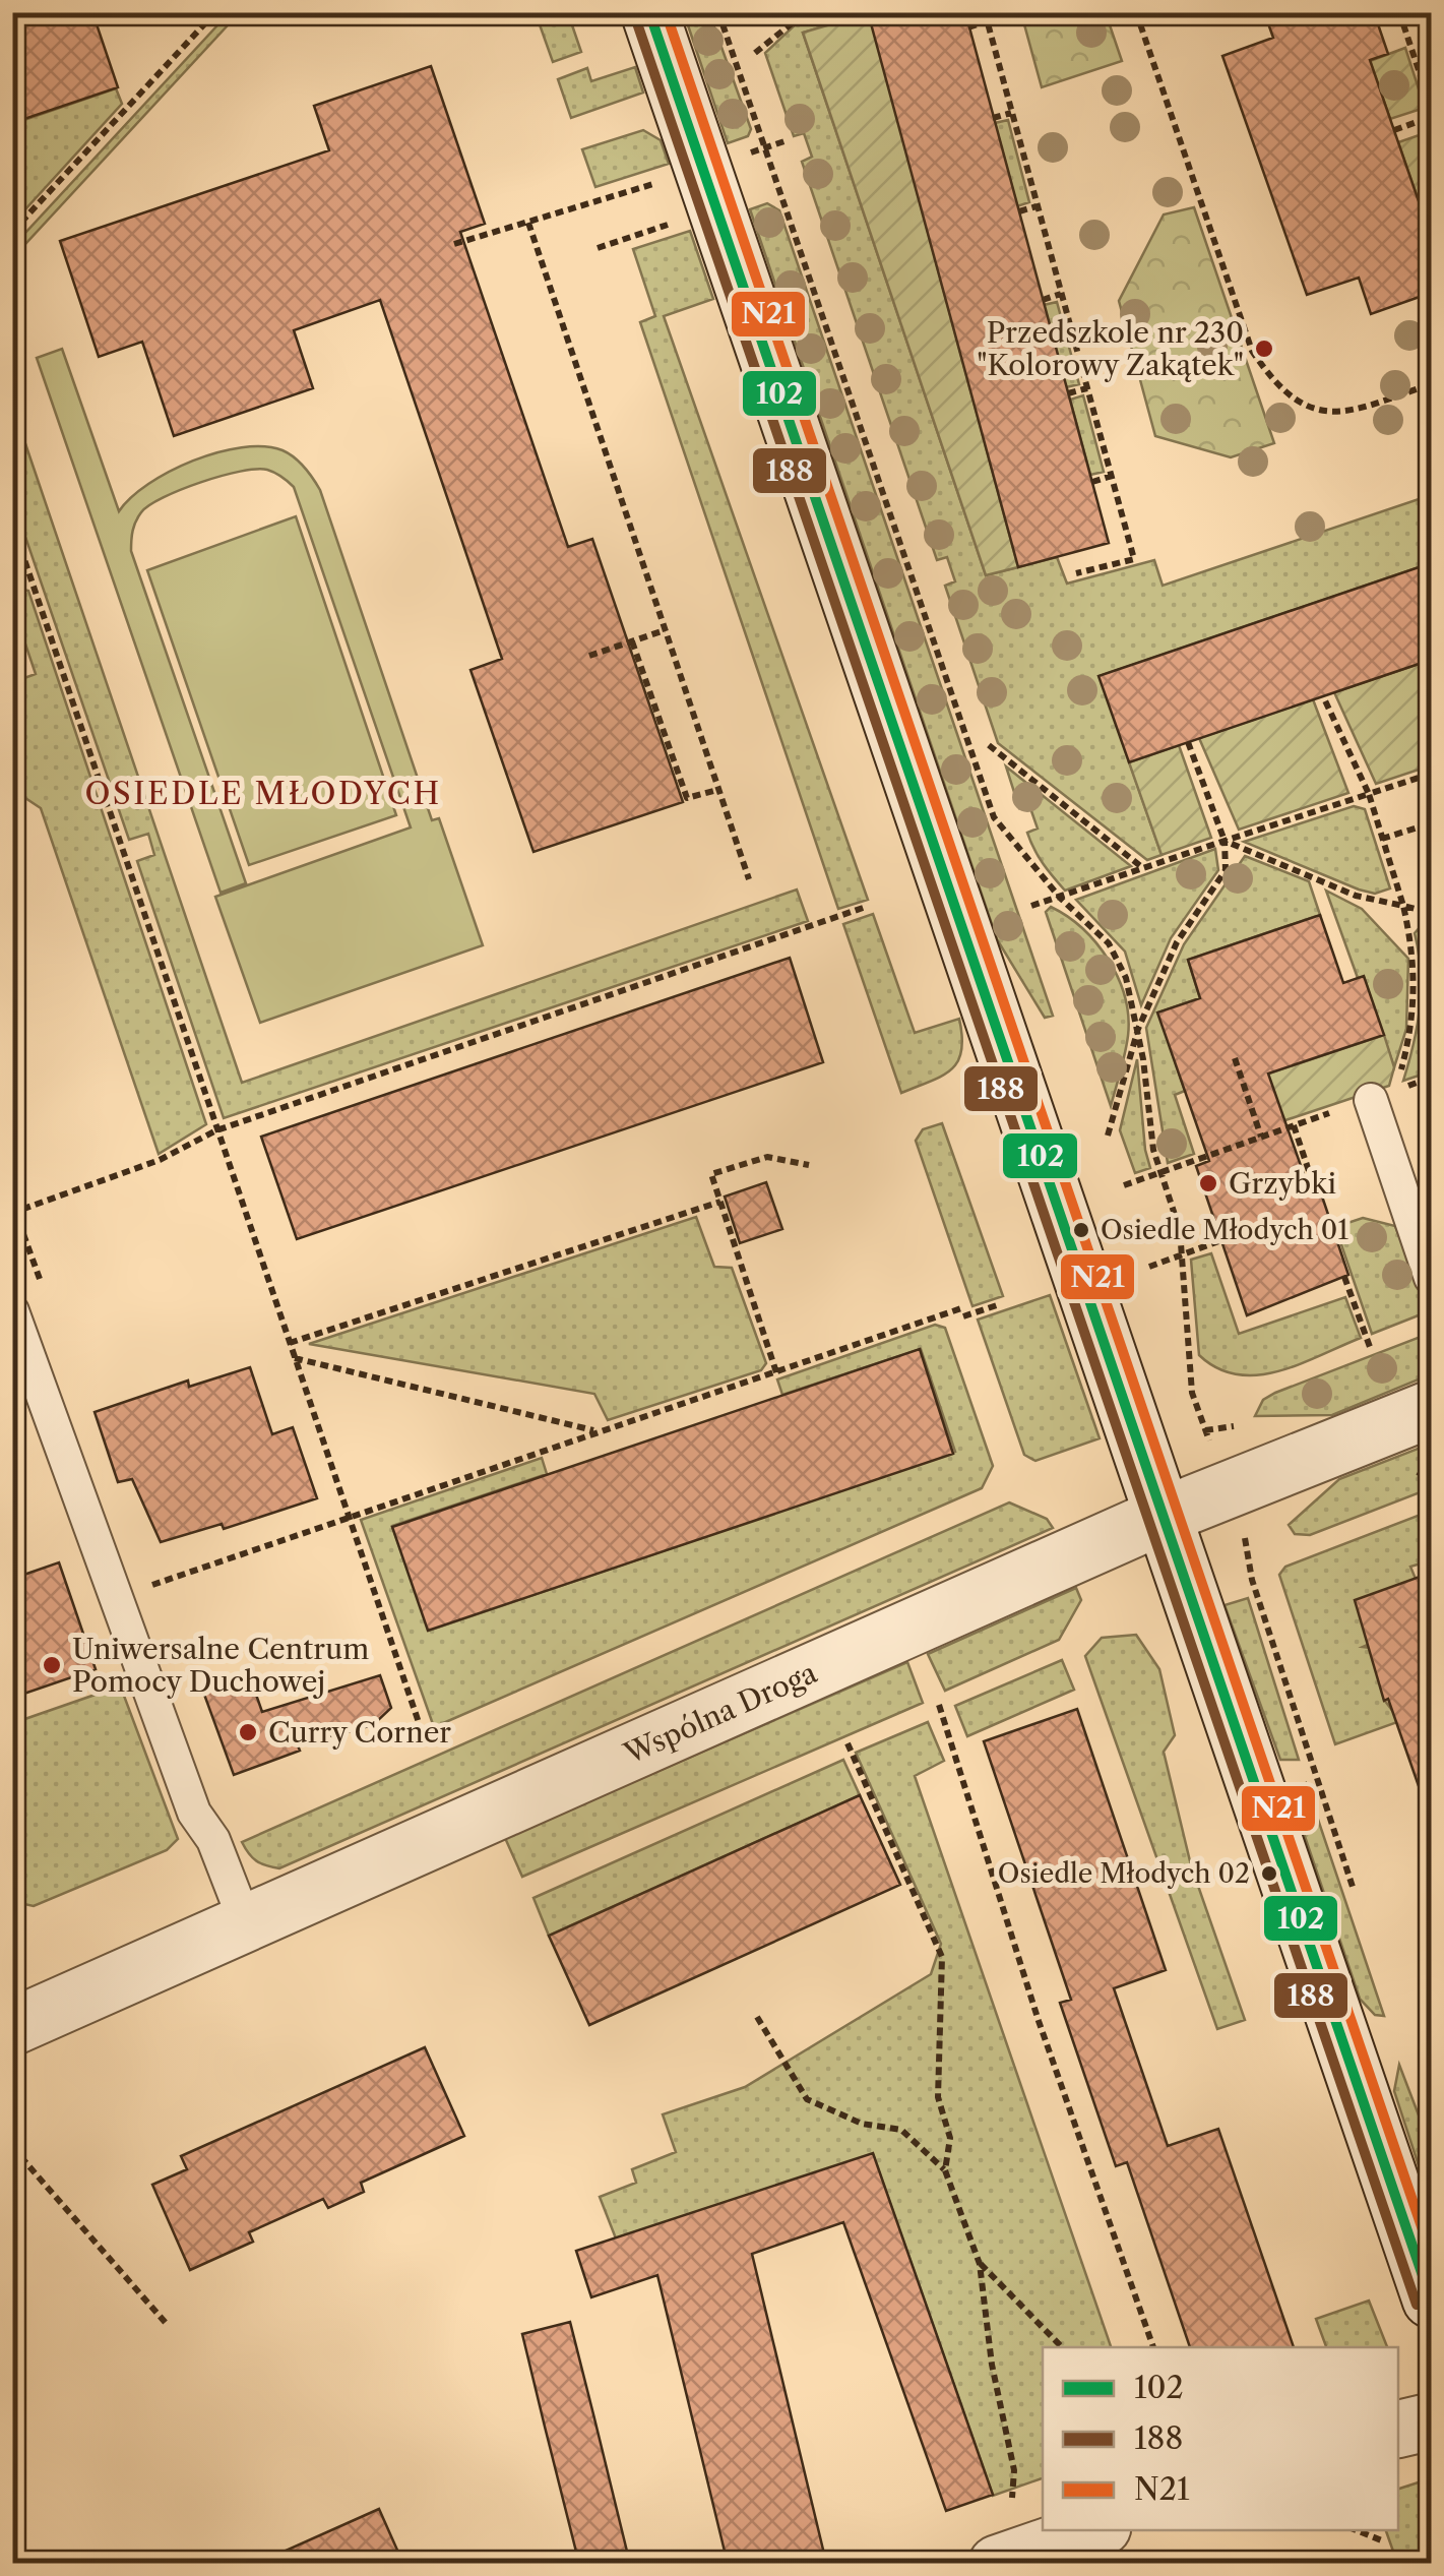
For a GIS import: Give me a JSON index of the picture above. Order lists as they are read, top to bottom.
{
  "streets": {
    "street": ["Wspólna Droga"]
  },
  "districts": ["OSIEDLE MŁODYCH"],
  "places": [
    "Przedszkole nr 230 \"Kolorowy Zakątek\"",
    "Grzybki",
    "Osiedle Młodych 01",
    "Uniwersalne Centrum Pomocy Duchowej",
    "Curry Corner",
    "Osiedle Młodych 02"
  ],
  "lines": ["transit line 102", "transit line N21", "transit line 188"],
  "legend": ["102", "188", "N21"]
}
